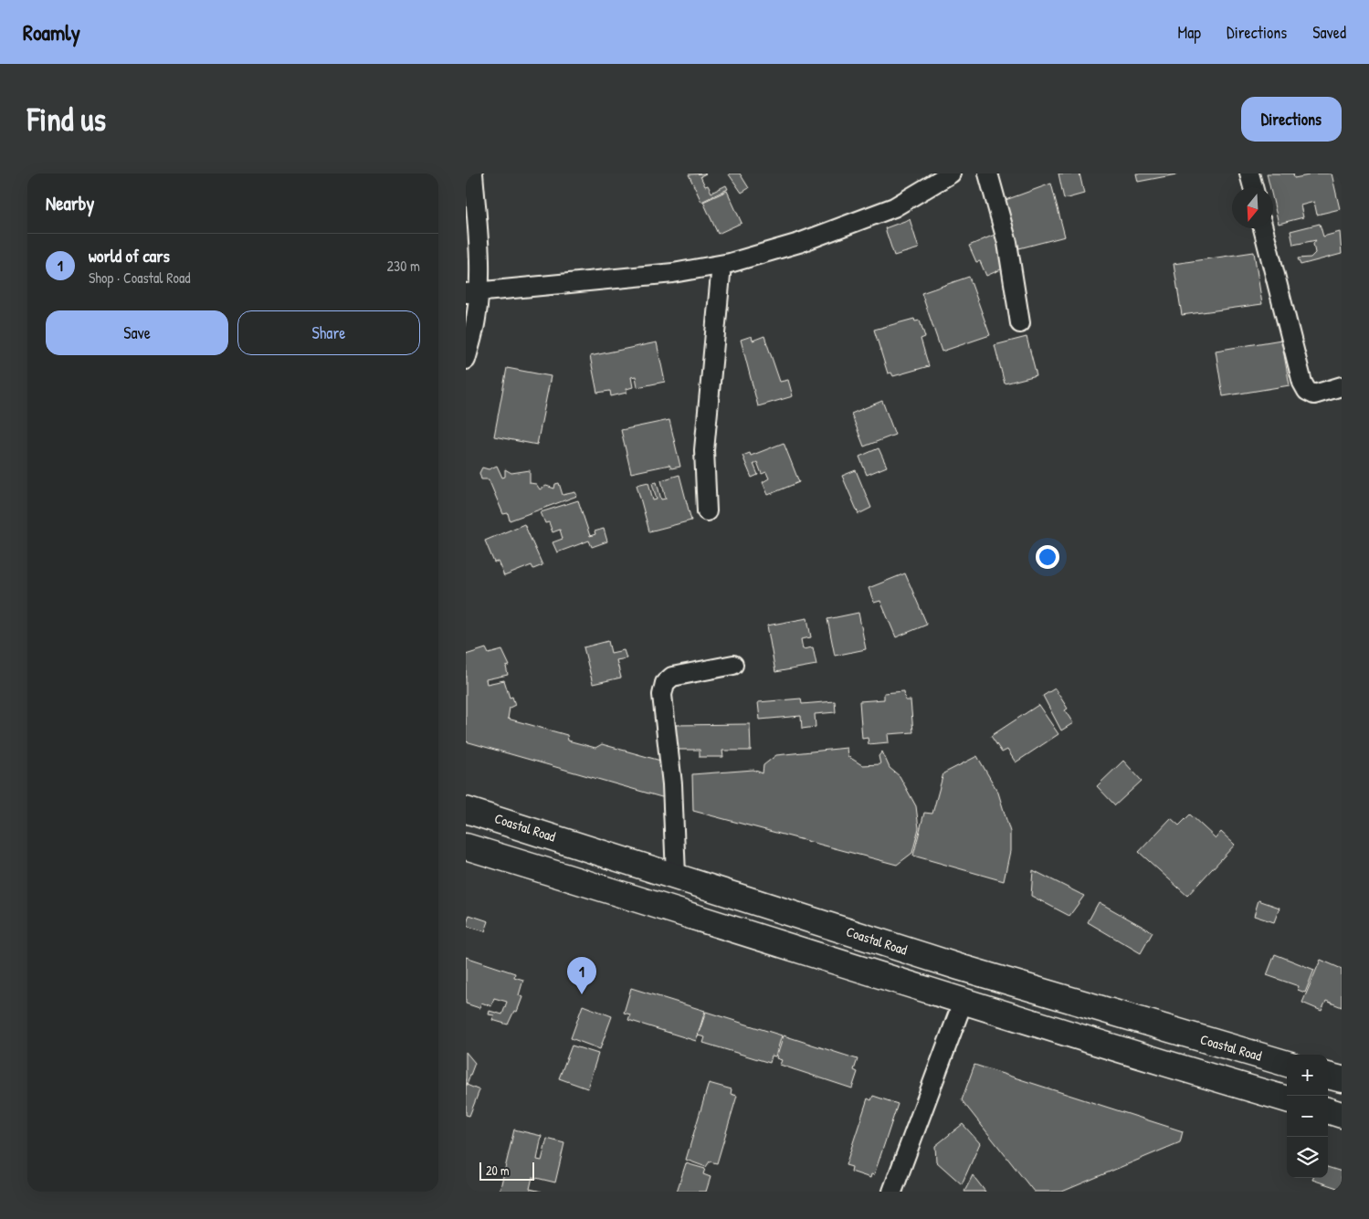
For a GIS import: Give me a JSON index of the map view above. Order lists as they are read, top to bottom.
{
  "streets": {
    "highway": ["Coastal Road"]
  },
  "scale_bar": "20 m",
  "north": "bottom",
  "page": {
    "header": "Roamly",
    "nav": ["Map", "Directions", "Saved"],
    "buttons": [
      "Directions",
      ["Save", "Share"]
    ],
    "title": "Find us",
    "heading": "Nearby",
    "list": [
      {
        "mark": "1",
        "name": "world of cars",
        "note": "Shop · Coastal Road",
        "value": "230 m"
      }
    ],
    "pins": "1",
    "map_buttons": ["+", "−"],
    "scale": "20 m"
  }
}
